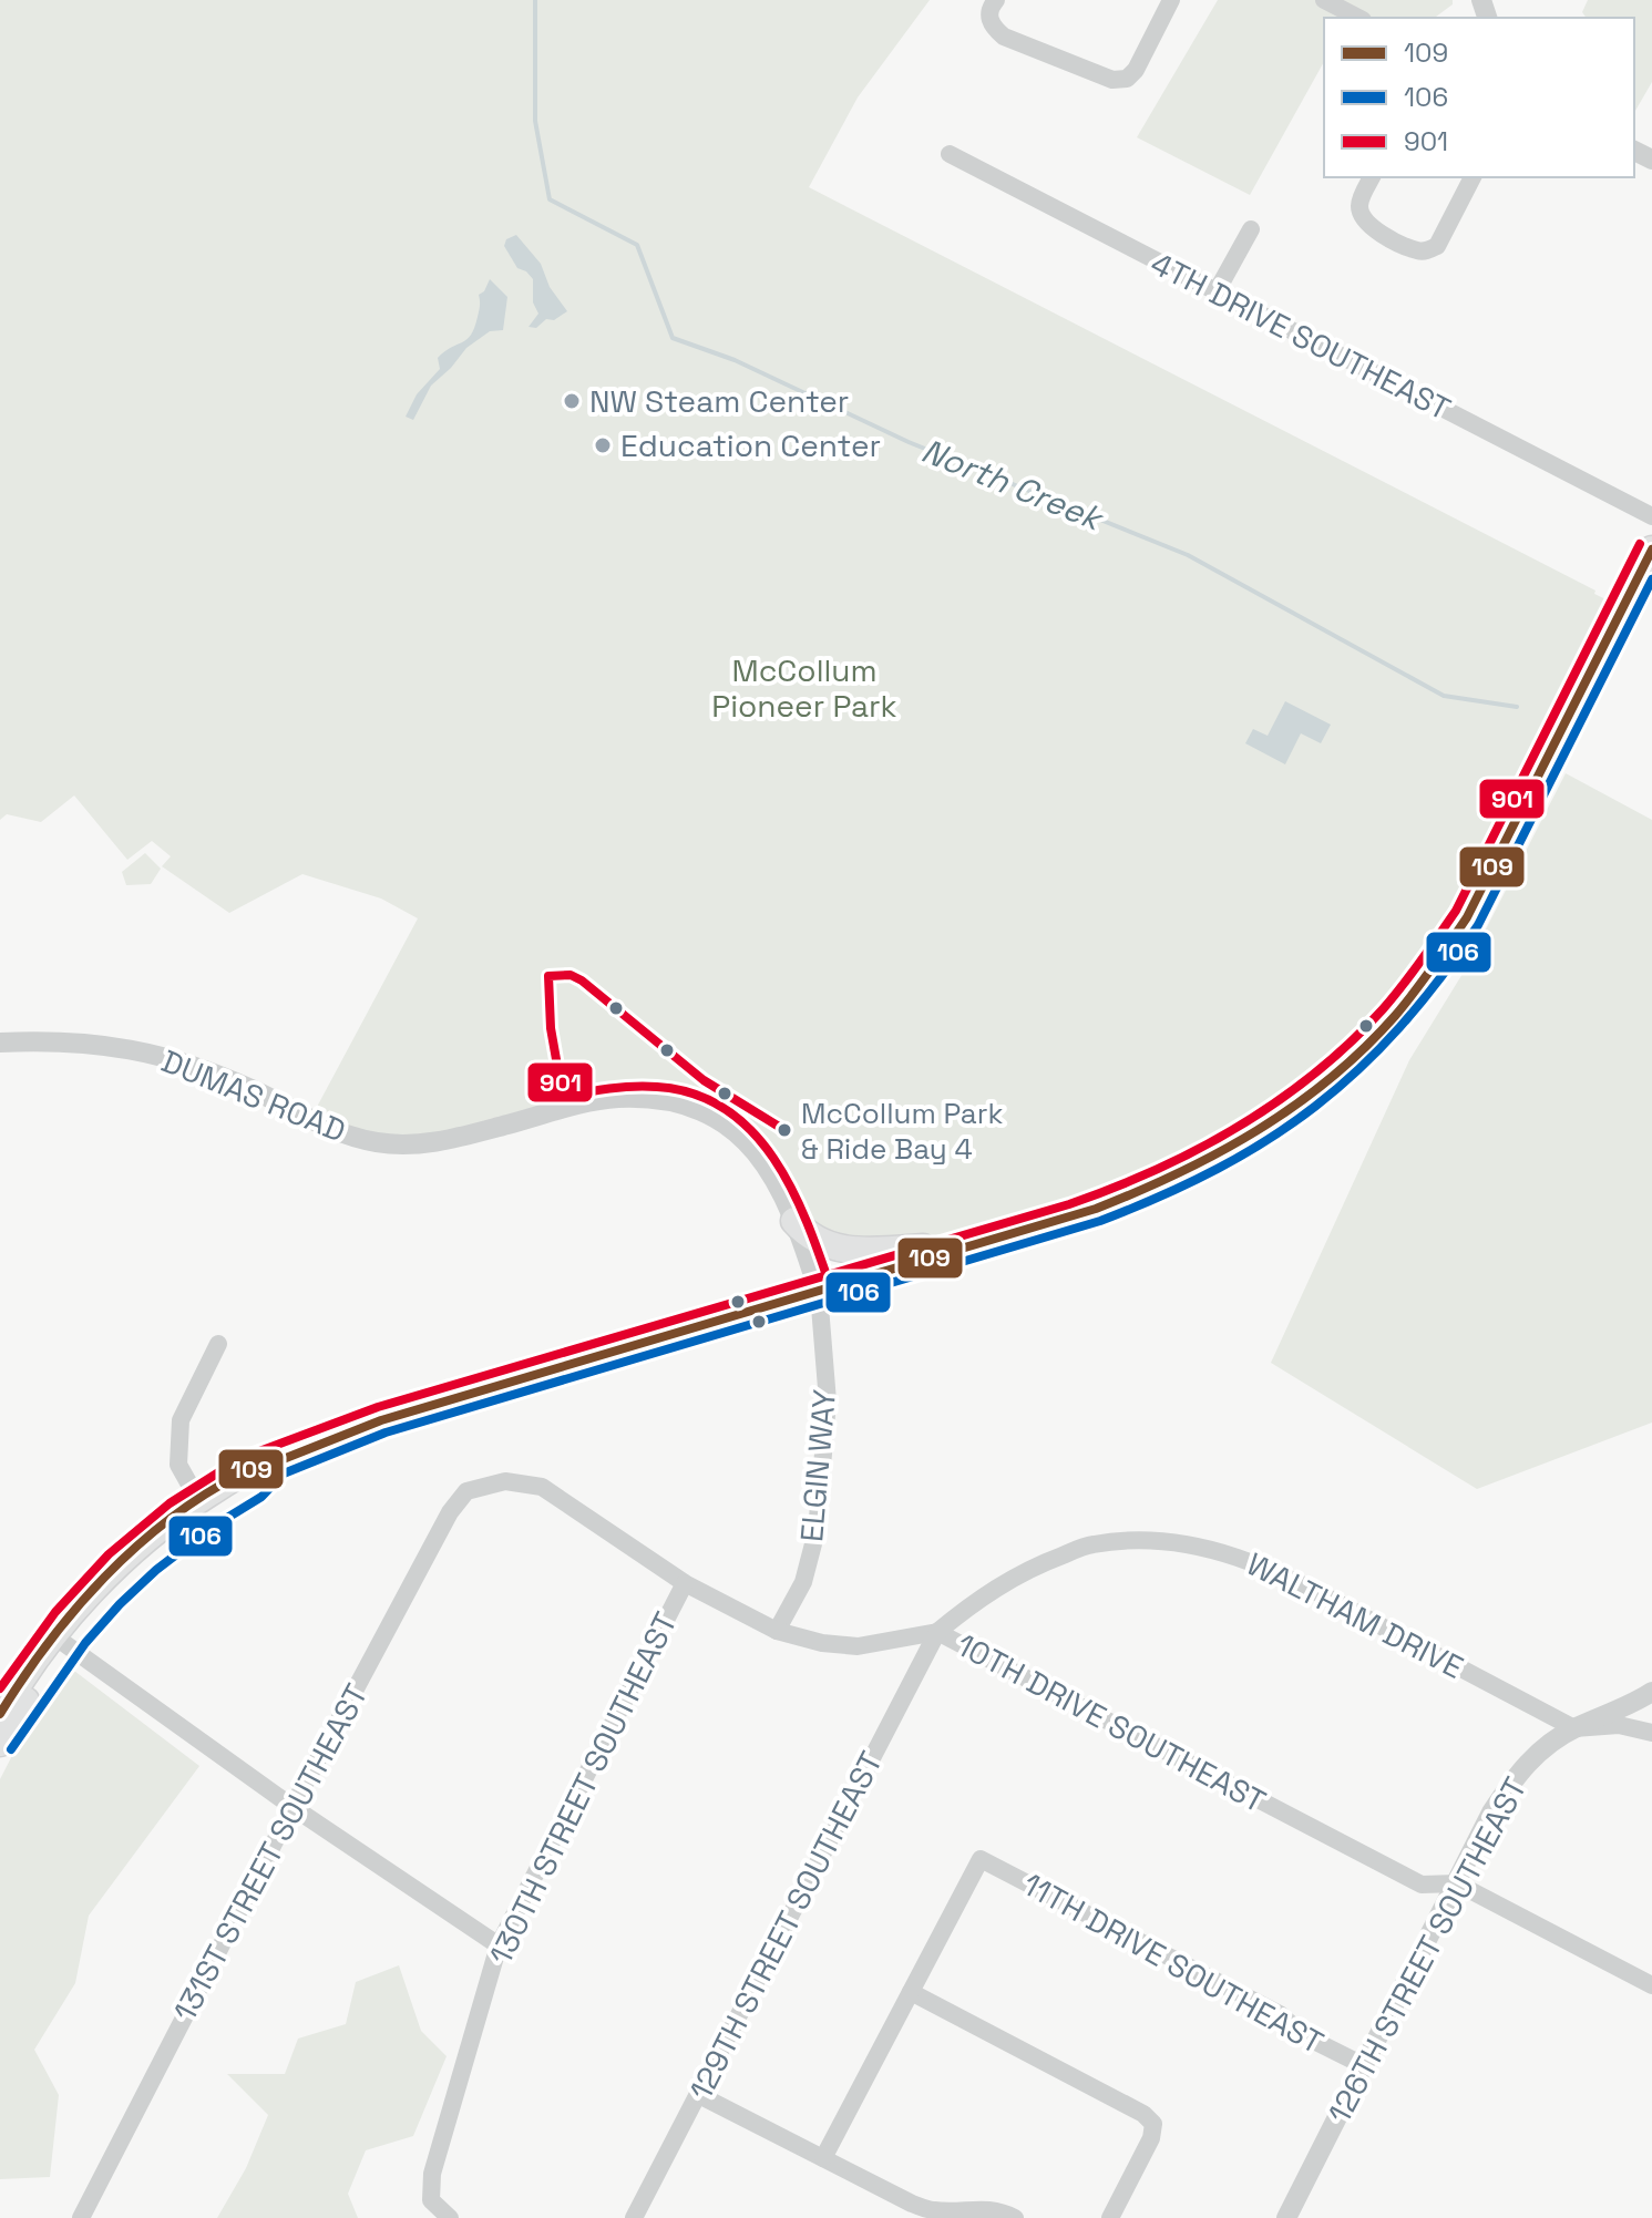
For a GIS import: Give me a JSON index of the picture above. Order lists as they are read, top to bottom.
{
  "streets": {
    "street": [
      "4TH DRIVE SOUTHEAST",
      "DUMAS ROAD",
      "ELGIN WAY",
      "WALTHAM DRIVE",
      "10TH DRIVE SOUTHEAST",
      "130TH STREET SOUTHEAST",
      "131ST STREET SOUTHEAST",
      "129TH STREET SOUTHEAST",
      "126TH STREET SOUTHEAST",
      "11TH DRIVE SOUTHEAST"
    ]
  },
  "crossings": [
    ["DUMAS ROAD", "ELGIN WAY"],
    ["ELGIN WAY", "10TH DRIVE SOUTHEAST"],
    ["WALTHAM DRIVE", "10TH DRIVE SOUTHEAST"],
    ["WALTHAM DRIVE", "129TH STREET SOUTHEAST"],
    ["WALTHAM DRIVE", "126TH STREET SOUTHEAST"],
    ["10TH DRIVE SOUTHEAST", "130TH STREET SOUTHEAST"],
    ["10TH DRIVE SOUTHEAST", "131ST STREET SOUTHEAST"],
    ["10TH DRIVE SOUTHEAST", "129TH STREET SOUTHEAST"],
    ["10TH DRIVE SOUTHEAST", "126TH STREET SOUTHEAST"],
    ["126TH STREET SOUTHEAST", "11TH DRIVE SOUTHEAST"]
  ],
  "water": ["North Creek"],
  "parks": ["McCollum Pioneer Park"],
  "places": ["NW Steam Center", "Education Center", "McCollum Park & Ride Bay 4"],
  "lines": ["transit line 901", "transit line 109", "transit line 106"],
  "legend": ["109", "106", "901"]
}
